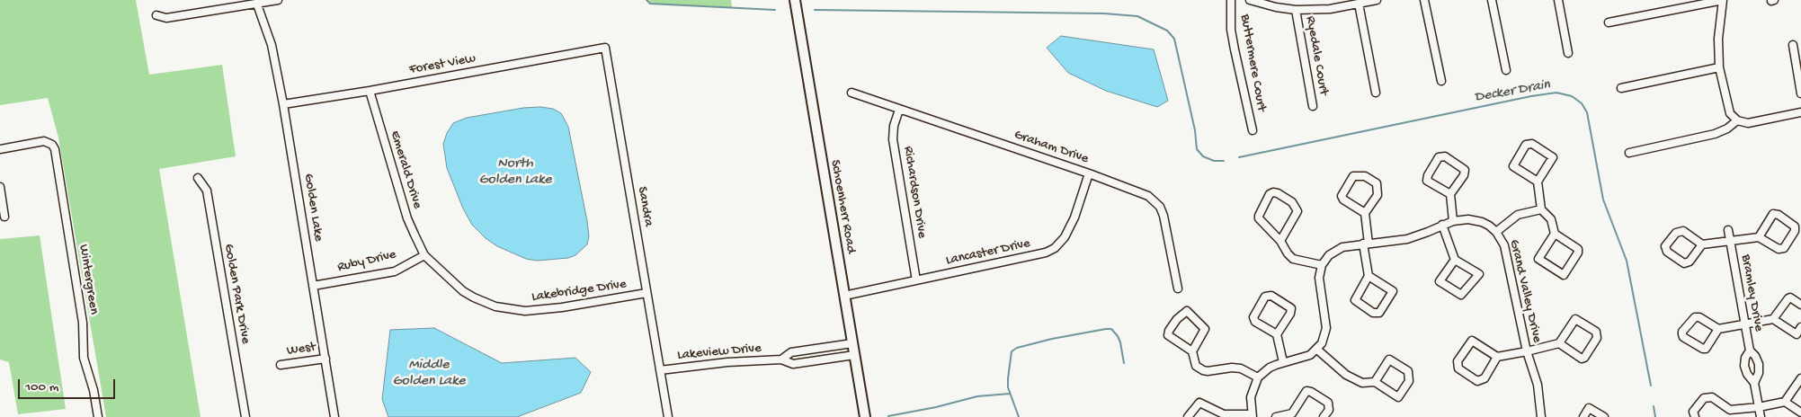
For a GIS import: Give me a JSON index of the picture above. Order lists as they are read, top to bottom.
{
  "streets": {
    "street": [
      "Ryedale Court",
      "Buttermere Court",
      "Forest View",
      "Graham Drive",
      "Emerald Drive",
      "Richardson Drive",
      "Sandra",
      "Schoenherr Road",
      "Golden Lake",
      "Lancaster Drive",
      "Ruby Drive",
      "Wintergreen",
      "Lakebridge Drive",
      "Grand Valley Drive",
      "Bramley Drive",
      "Golden Park Drive",
      "West",
      "Lakeview Drive"
    ]
  },
  "crossings": [
    ["Forest View", "Emerald Drive"],
    ["Forest View", "Sandra"],
    ["Forest View", "Golden Lake"],
    ["Graham Drive", "Richardson Drive"],
    ["Graham Drive", "Lancaster Drive"],
    ["Emerald Drive", "Ruby Drive"],
    ["Emerald Drive", "Lakebridge Drive"],
    ["Richardson Drive", "Lancaster Drive"],
    ["Sandra", "Lakebridge Drive"],
    ["Sandra", "Lakeview Drive"],
    ["Schoenherr Road", "Lancaster Drive"],
    ["Schoenherr Road", "Lakeview Drive"],
    ["Golden Lake", "Ruby Drive"],
    ["Golden Lake", "West"],
    ["Ruby Drive", "Lakebridge Drive"]
  ],
  "water": ["Decker Drain", "North Golden Lake", "Middle Golden Lake"],
  "scale_bar": "100 m"
}
